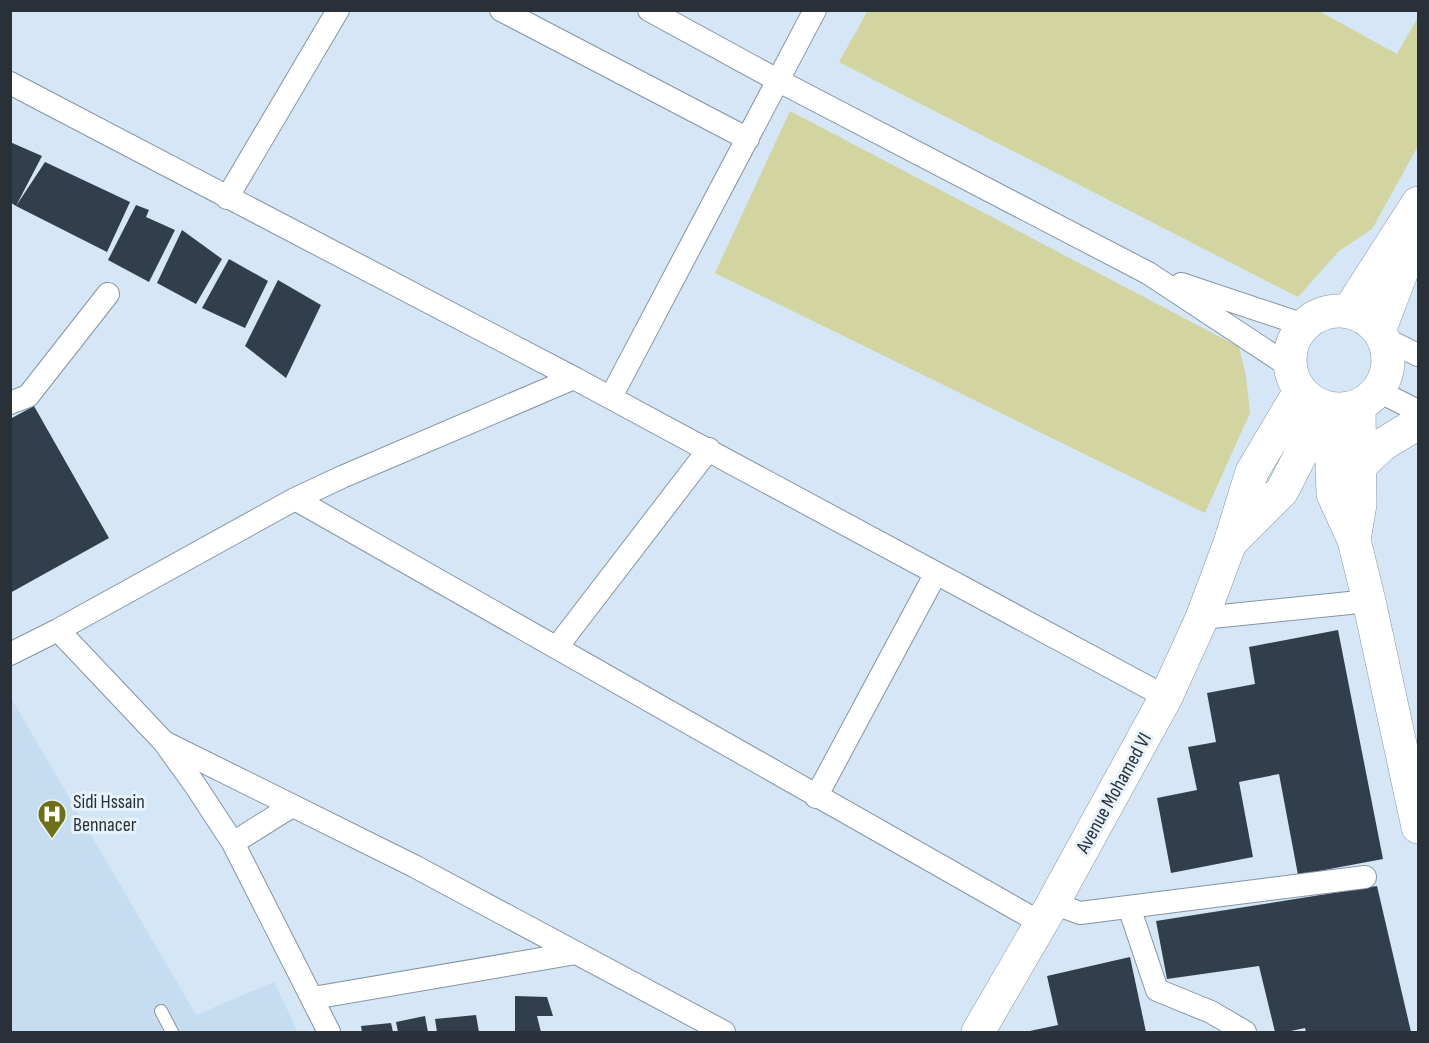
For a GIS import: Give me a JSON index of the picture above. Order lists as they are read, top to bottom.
{
  "streets": {
    "main road": ["Avenue Mohamed VI"]
  },
  "places": {
    "hospital": ["Sidi Hssain Bennacer"]
  }
}
